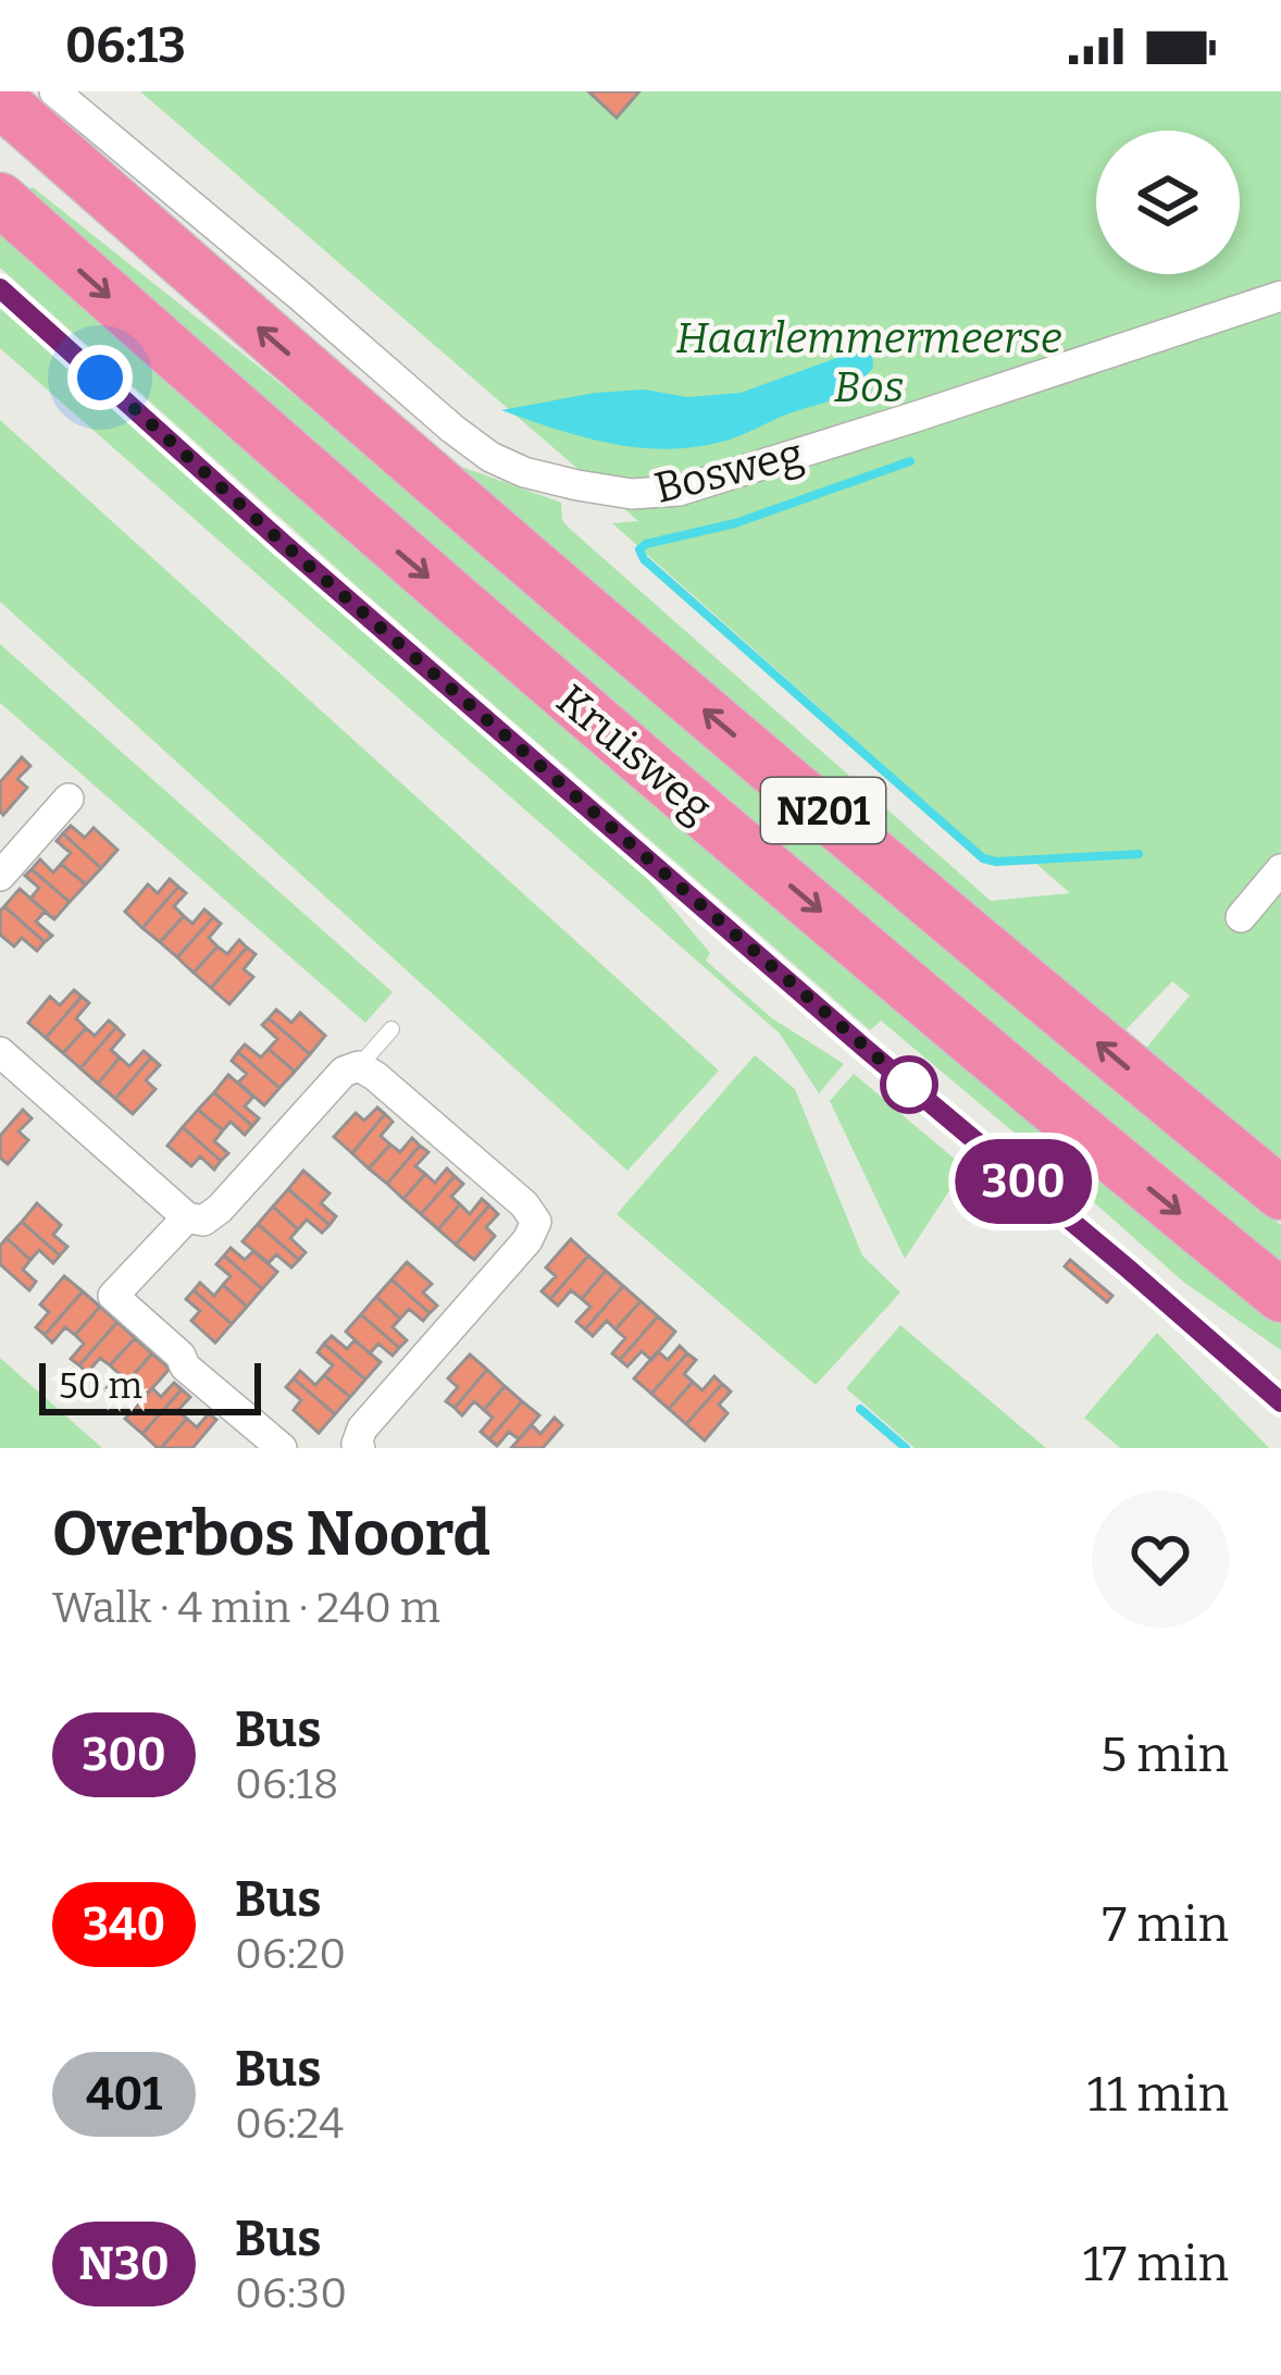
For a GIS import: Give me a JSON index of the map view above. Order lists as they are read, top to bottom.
{
  "streets": {
    "highway": ["Kruisweg", "N201"],
    "street": ["Bosweg"]
  },
  "parks": ["Haarlemmermeerse Bos"],
  "lines": ["bus line 300"],
  "scale_bar": "50 m",
  "page": {
    "status": "06:13",
    "on_map": "300",
    "scale": "50 m",
    "heading": ["Overbos Noord", "Walk · 4 min · 240 m"],
    "list": [
      {
        "mark": "300",
        "name": "Bus",
        "note": "06:18",
        "value": "5 min"
      },
      {
        "mark": "340",
        "name": "Bus",
        "note": "06:20",
        "value": "7 min"
      },
      {
        "mark": "401",
        "name": "Bus",
        "note": "06:24",
        "value": "11 min"
      },
      {
        "mark": "N30",
        "name": "Bus",
        "note": "06:30",
        "value": "17 min"
      }
    ]
  }
}
